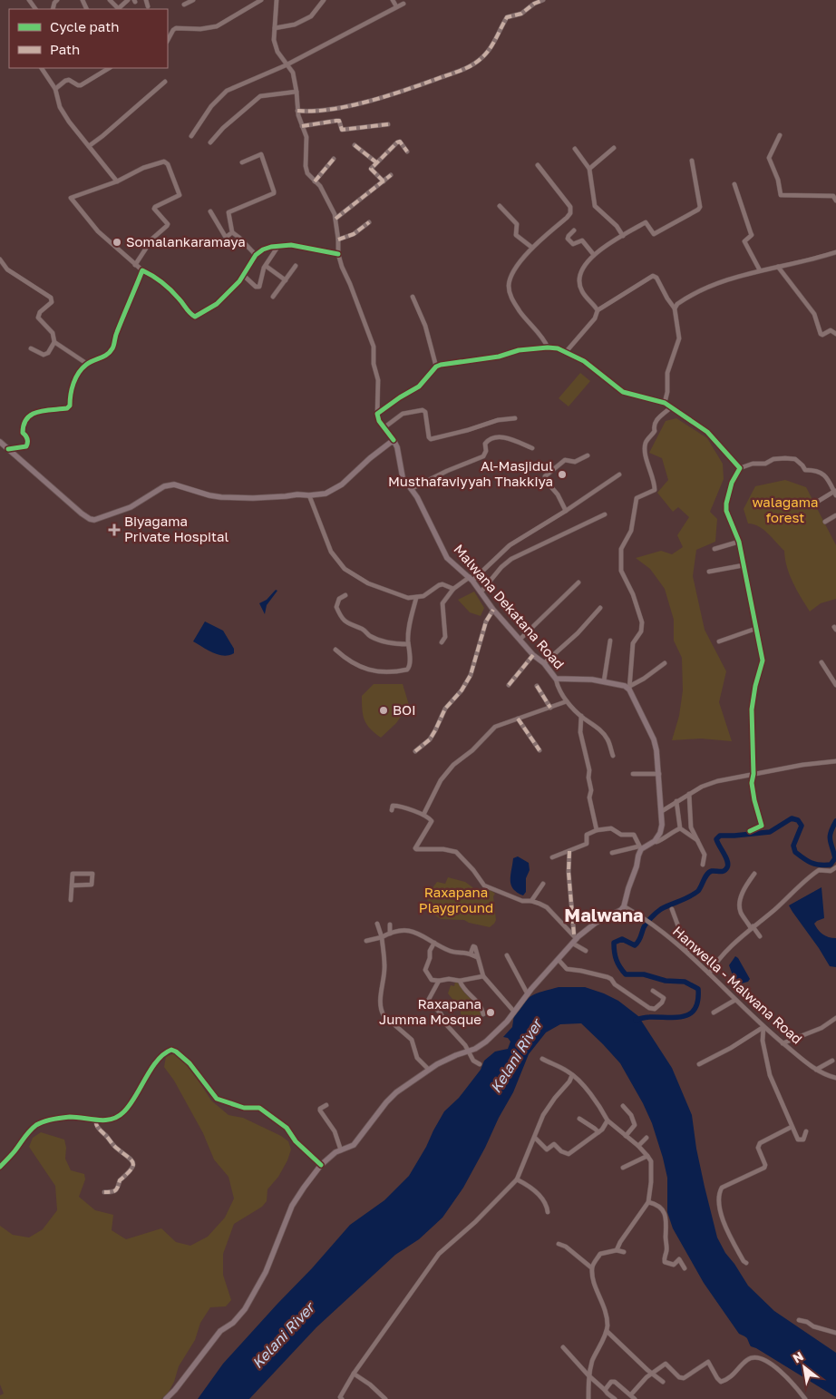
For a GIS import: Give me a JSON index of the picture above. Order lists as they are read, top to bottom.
{
  "streets": {
    "main road": ["Malwana Dekatana Road"],
    "street": ["Hanwella - Malwana Road"]
  },
  "districts": ["Malwana"],
  "water": ["Kelani River"],
  "parks": ["walagama forest", "Raxapana Playground"],
  "places": {
    "other": [
      "Somalankaramaya",
      "Al-Masjidul Musthafaviyyah Thakkiya",
      "BOI",
      "Raxapana Jumma Mosque"
    ],
    "health": ["Biyagama Private Hospital"]
  },
  "legend": ["Cycle path", "Path"],
  "north": "top left"
}
